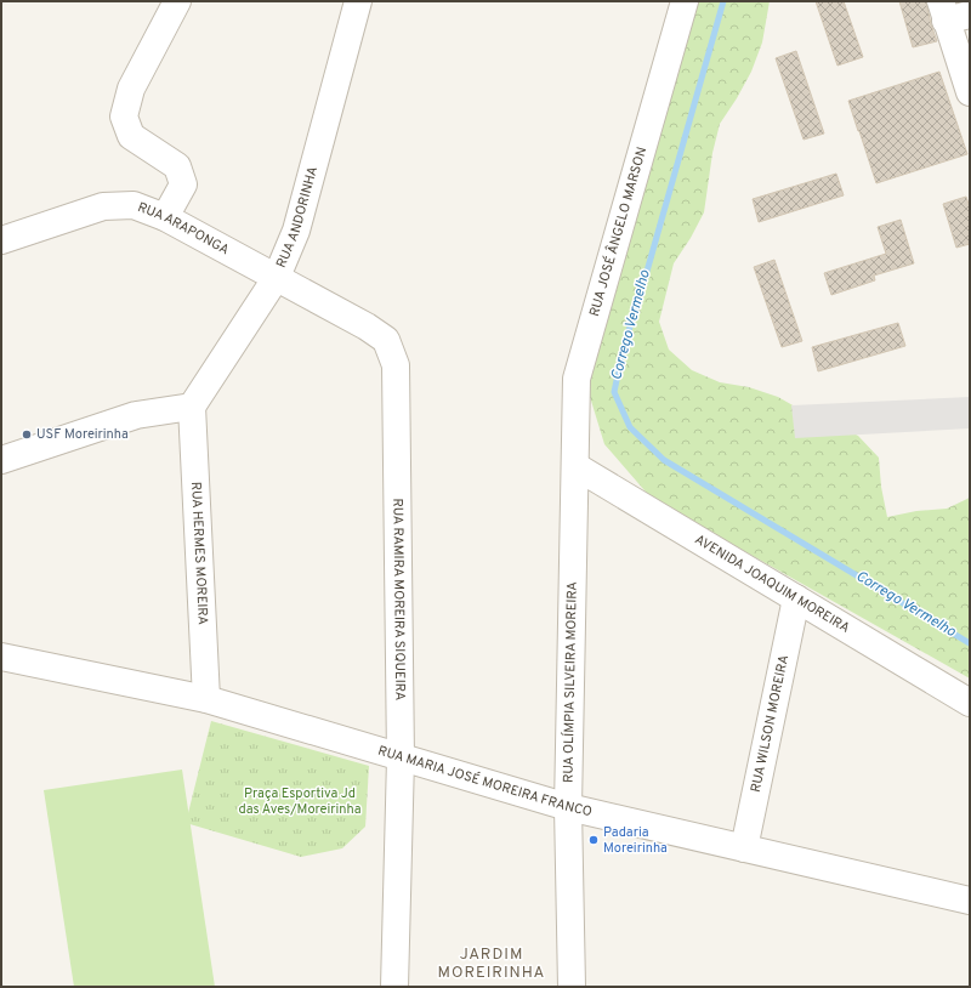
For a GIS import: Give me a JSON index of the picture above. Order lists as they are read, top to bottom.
{
  "streets": {
    "street": [
      "RUA ANDORINHA",
      "RUA ARAPONGA",
      "RUA JOSÉ ÂNGELO MARSON",
      "RUA HERMES MOREIRA",
      "AVENIDA JOAQUIM MOREIRA",
      "RUA RAMIRA MOREIRA SIQUEIRA",
      "RUA OLÍMPIA SILVEIRA MOREIRA",
      "RUA WILSON MOREIRA",
      "RUA MARIA JOSÉ MOREIRA FRANCO"
    ]
  },
  "crossings": [
    ["RUA ANDORINHA", "RUA ARAPONGA"],
    ["RUA ANDORINHA", "RUA HERMES MOREIRA"],
    ["RUA ANDORINHA", "RUA RAMIRA MOREIRA SIQUEIRA"],
    ["RUA ARAPONGA", "RUA RAMIRA MOREIRA SIQUEIRA"],
    ["RUA JOSÉ ÂNGELO MARSON", "AVENIDA JOAQUIM MOREIRA"],
    ["RUA JOSÉ ÂNGELO MARSON", "RUA OLÍMPIA SILVEIRA MOREIRA"],
    ["RUA HERMES MOREIRA", "RUA MARIA JOSÉ MOREIRA FRANCO"],
    ["AVENIDA JOAQUIM MOREIRA", "RUA OLÍMPIA SILVEIRA MOREIRA"],
    ["AVENIDA JOAQUIM MOREIRA", "RUA WILSON MOREIRA"],
    ["RUA RAMIRA MOREIRA SIQUEIRA", "RUA MARIA JOSÉ MOREIRA FRANCO"],
    ["RUA OLÍMPIA SILVEIRA MOREIRA", "RUA MARIA JOSÉ MOREIRA FRANCO"],
    ["RUA WILSON MOREIRA", "RUA MARIA JOSÉ MOREIRA FRANCO"]
  ],
  "districts": ["JARDIM MOREIRINHA"],
  "water": ["Corrego Vermelho"],
  "parks": ["Praça Esportiva Jd das Aves/Moreirinha"],
  "places": ["USF Moreirinha", "Padaria Moreirinha"]
}
